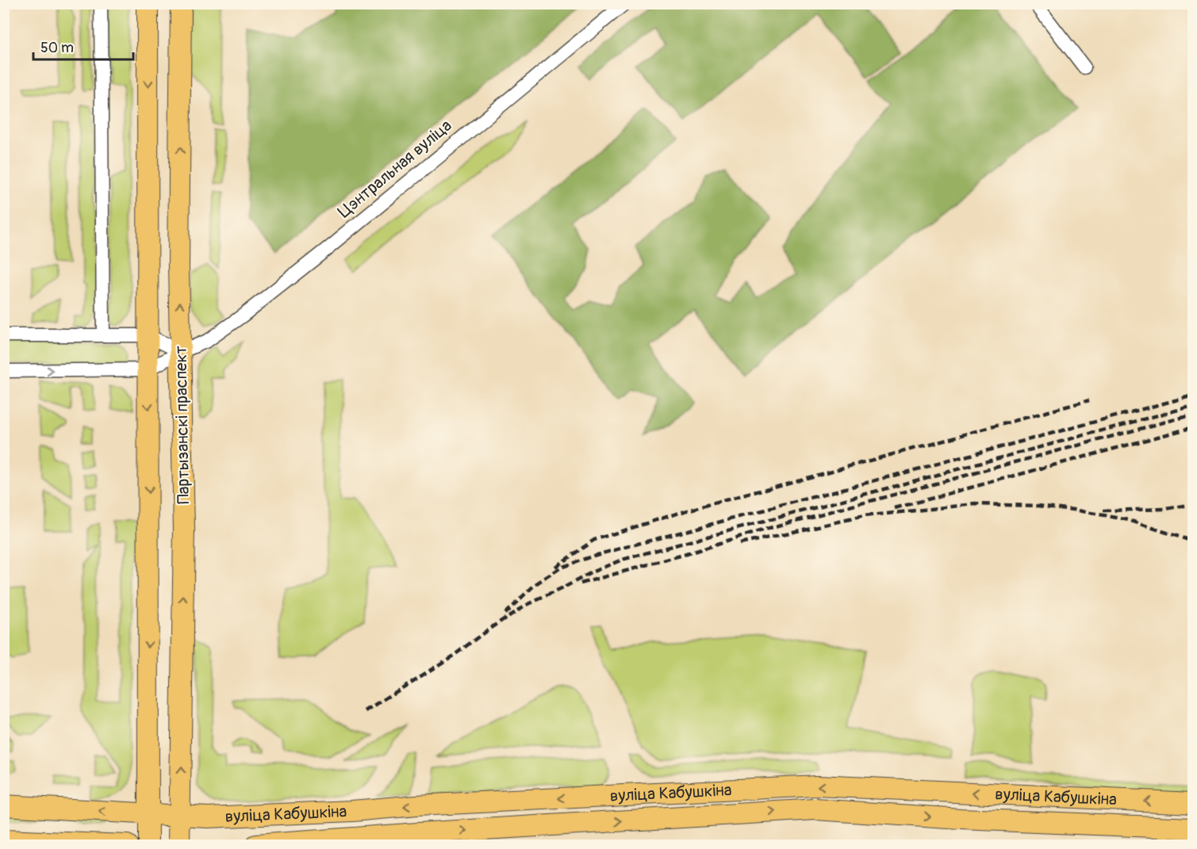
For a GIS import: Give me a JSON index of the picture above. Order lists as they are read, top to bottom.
{
  "streets": {
    "main road": ["Партызанскі праспект", "вуліца Кабушкіна"],
    "street": ["Цэнтральная вуліца"]
  },
  "crossings": [
    ["Цэнтральная вуліца", "Партызанскі праспект"],
    ["Партызанскі праспект", "вуліца Кабушкіна"]
  ],
  "scale_bar": "50 m"
}
